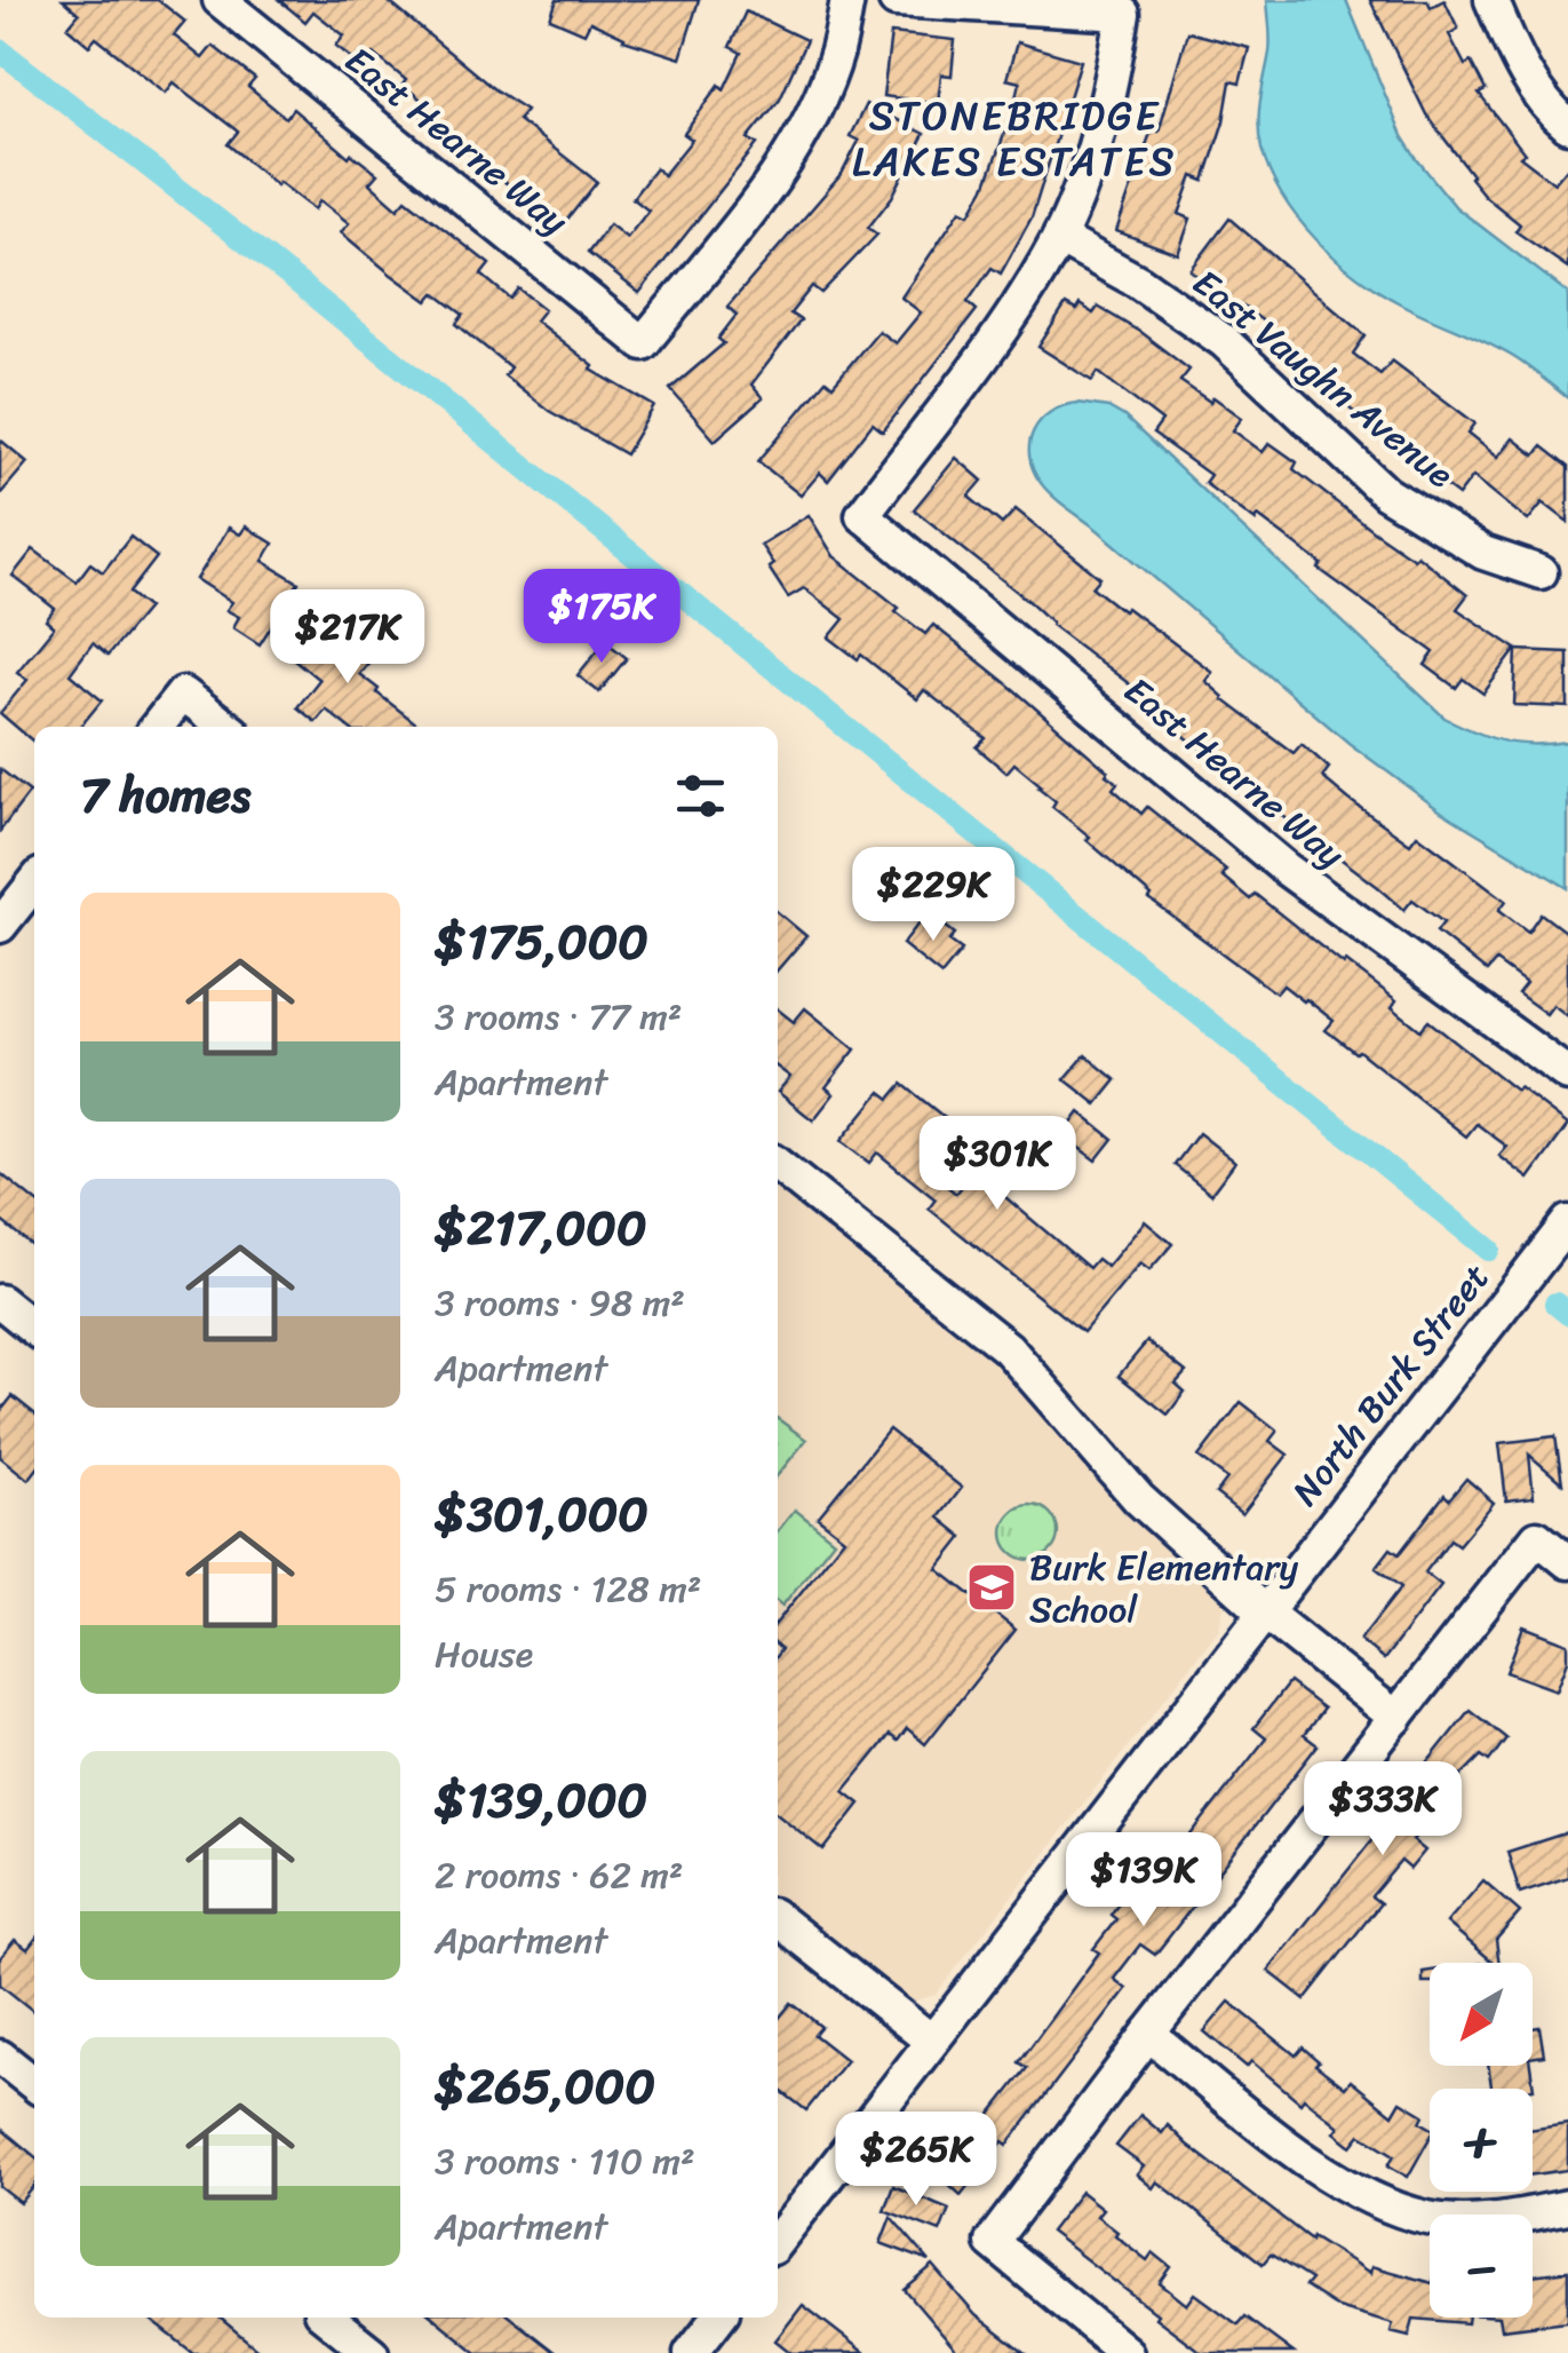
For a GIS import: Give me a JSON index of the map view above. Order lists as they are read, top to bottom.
{
  "streets": {
    "street": ["East Hearne Way", "East Vaughn Avenue", "North Burk Street"]
  },
  "crossings": [
    ["East Hearne Way", "East Vaughn Avenue"]
  ],
  "districts": ["STONEBRIDGE LAKES ESTATES"],
  "places": {
    "school or university": ["Burk Elementary School"]
  },
  "north": "bottom left",
  "page": {
    "price": [
      "$175K",
      "$217K",
      "$229K",
      "$301K",
      "$333K",
      "$139K",
      "$265K"
    ],
    "heading": "7 homes",
    "list": [
      {
        "name": "$175,000",
        "note": "3 rooms · 77 m² · Apartment"
      },
      {
        "name": "$217,000",
        "note": "3 rooms · 98 m² · Apartment"
      },
      {
        "name": "$301,000",
        "note": "5 rooms · 128 m² · House"
      },
      {
        "name": "$139,000",
        "note": "2 rooms · 62 m² · Apartment"
      },
      {
        "name": "$265,000",
        "note": "3 rooms · 110 m² · Apartment"
      }
    ],
    "map_buttons": ["+", "−"]
  }
}
